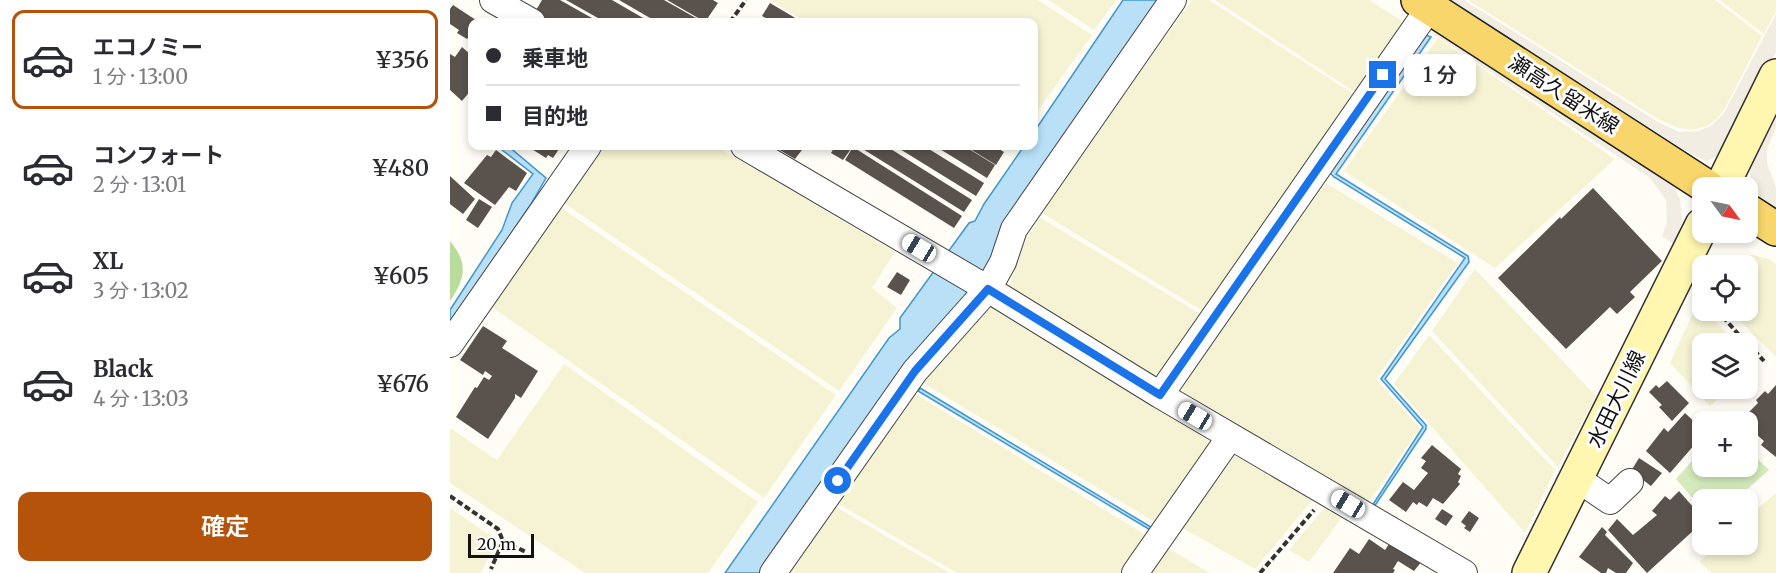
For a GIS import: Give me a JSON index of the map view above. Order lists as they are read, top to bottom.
{
  "streets": {
    "main road": ["瀬高久留米線", "水田大川線"]
  },
  "scale_bar": "20 m",
  "north": "bottom right",
  "page": {
    "list": [
      {
        "name": "エコノミー",
        "note": "1 分 · 13:00",
        "value": "¥356"
      },
      {
        "name": "コンフォート",
        "note": "2 分 · 13:01",
        "value": "¥480"
      },
      {
        "name": "XL",
        "note": "3 分 · 13:02",
        "value": "¥605"
      },
      {
        "name": "Black",
        "note": "4 分 · 13:03",
        "value": "¥676"
      }
    ],
    "banner": ["乗車地", "目的地"],
    "bubble": "1 分",
    "map_buttons": ["+", "−"],
    "buttons": "確定",
    "scale": "20 m"
  }
}
